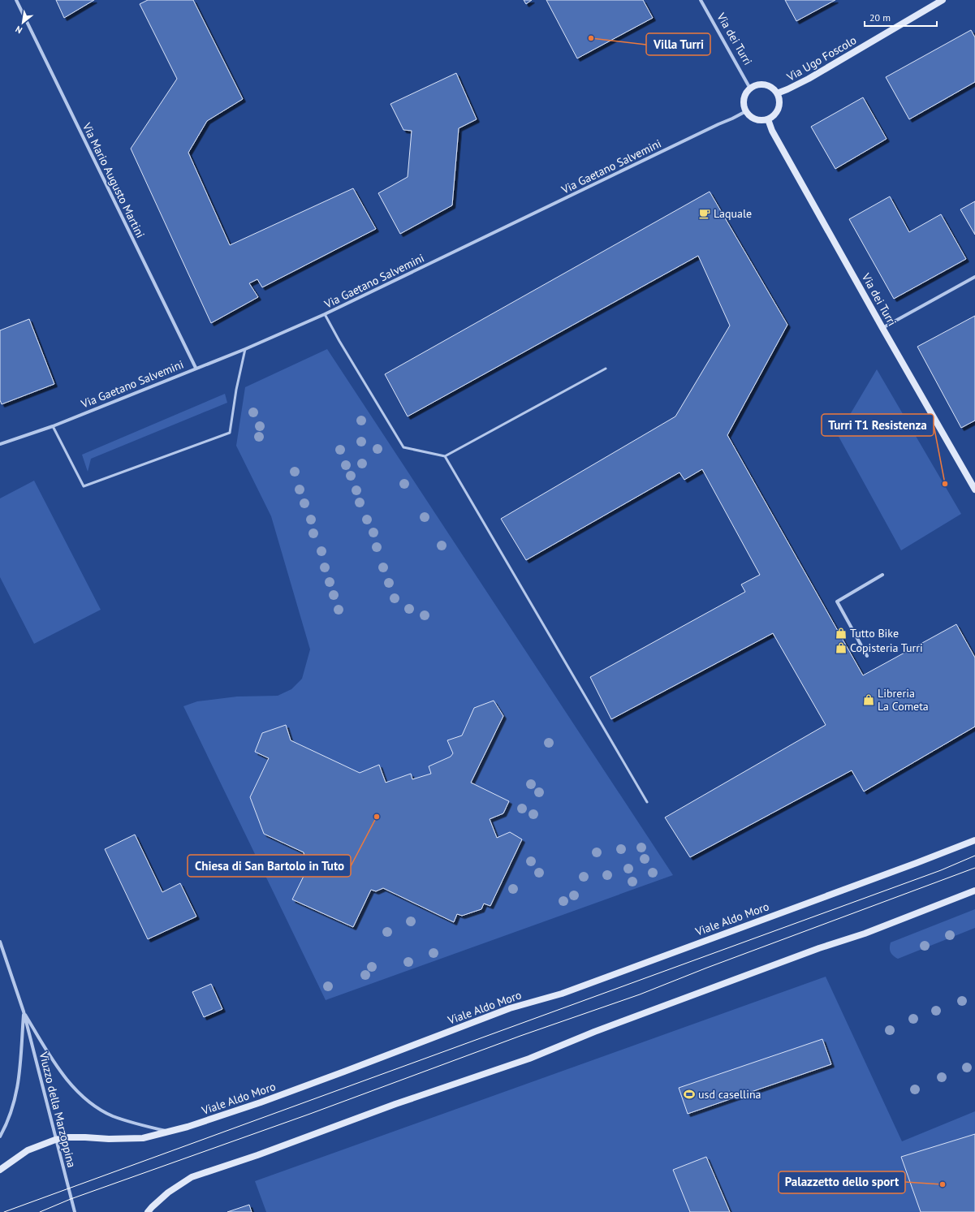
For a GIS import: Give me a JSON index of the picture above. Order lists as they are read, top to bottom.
{
  "streets": {
    "street": [
      "Via dei Turri",
      "Via Ugo Foscolo",
      "Via Gaetano Salvemini",
      "Via Mario Augusto Martini",
      "Viale Aldo Moro",
      "Viuzzo della Marzoppina"
    ]
  },
  "crossings": [
    ["Via dei Turri", "Via Ugo Foscolo"],
    ["Via dei Turri", "Via Gaetano Salvemini"],
    ["Via Ugo Foscolo", "Via Gaetano Salvemini"],
    ["Via Gaetano Salvemini", "Via Mario Augusto Martini"],
    ["Viale Aldo Moro", "Viuzzo della Marzoppina"]
  ],
  "places": {
    "other": [
      "Villa Turri",
      "Turri T1 Resistenza",
      "Chiesa di San Bartolo in Tuto",
      "Palazzetto dello sport"
    ],
    "cafe": ["Laquale"],
    "shop": ["Tutto Bike", "Copisteria Turri", "Libreria La Cometa"],
    "sports": ["usd casellina"]
  },
  "scale_bar": "20 m",
  "north": "bottom left"
}
